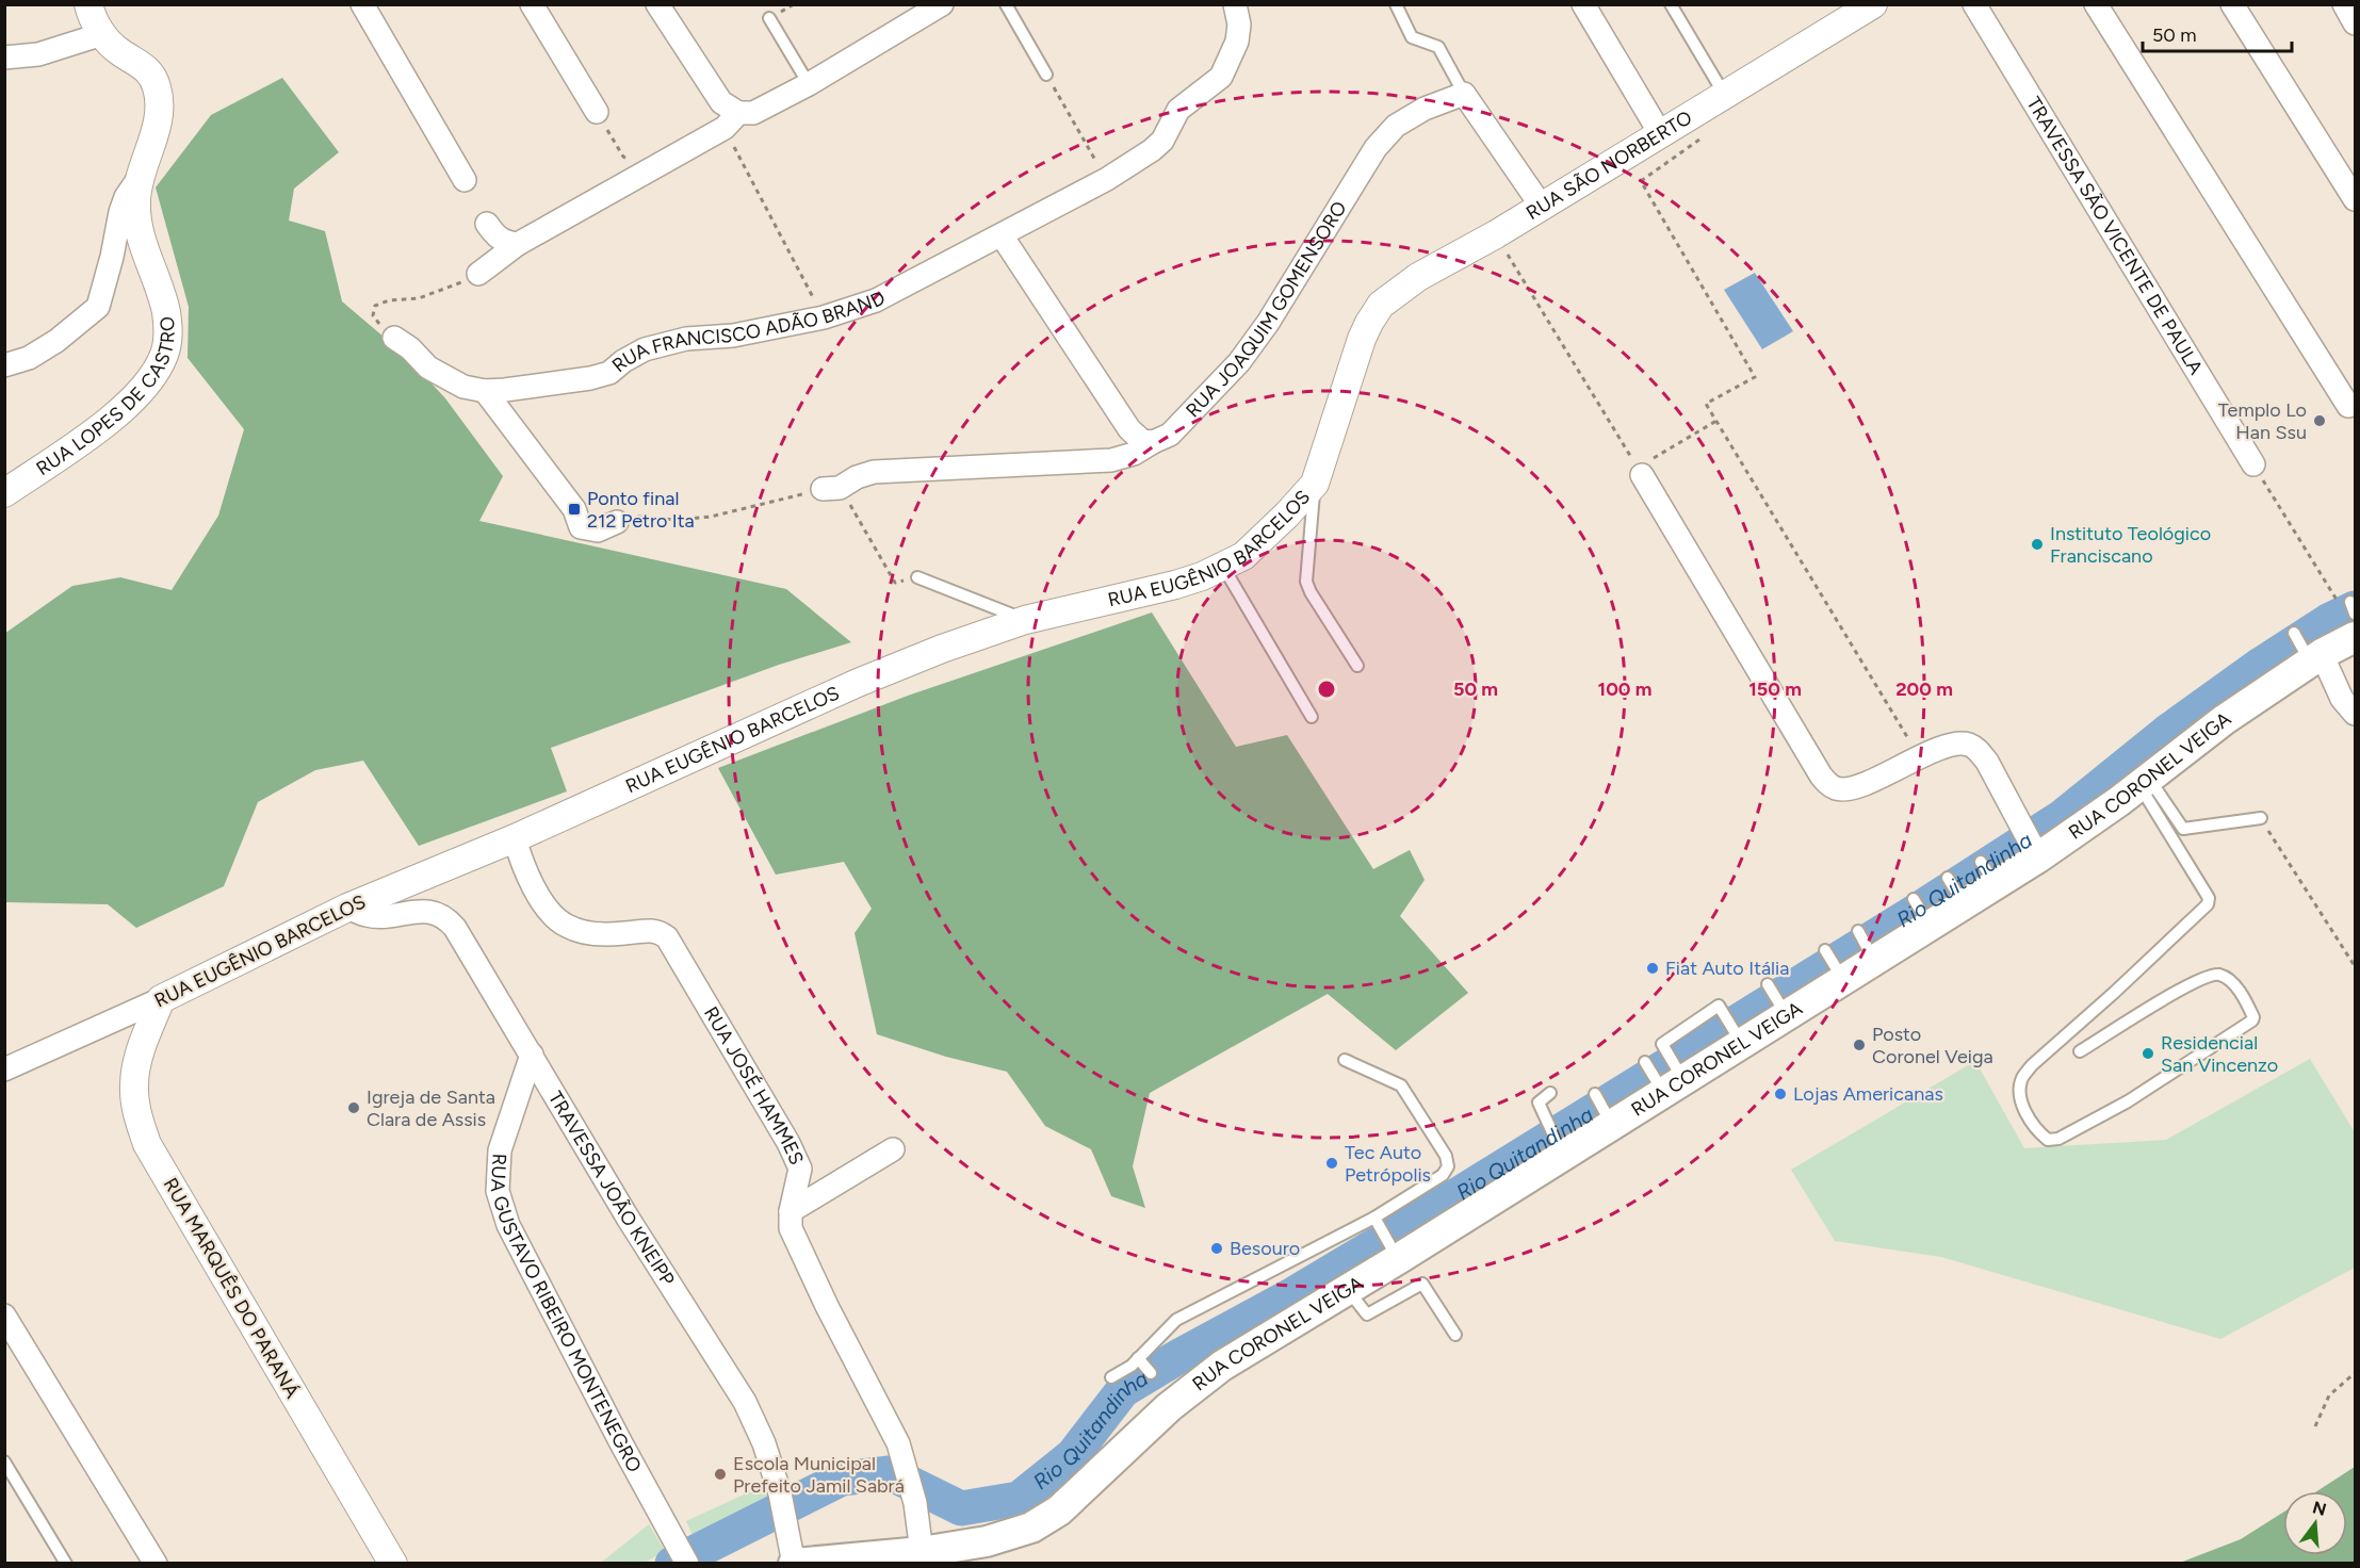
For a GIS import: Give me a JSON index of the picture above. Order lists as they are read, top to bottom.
{
  "streets": {
    "main road": ["RUA CORONEL VEIGA"],
    "street": [
      "RUA SÃO NORBERTO",
      "TRAVESSA SÃO VICENTE DE PAULA",
      "RUA JOAQUIM GOMENSORO",
      "RUA FRANCISCO ADÃO BRAND",
      "RUA LOPES DE CASTRO",
      "RUA EUGÊNIO BARCELOS",
      "RUA JOSÉ HAMMES",
      "TRAVESSA JOÃO KNEIPP",
      "RUA MARQUÊS DO PARANÁ",
      "RUA GUSTAVO RIBEIRO MONTENEGRO"
    ]
  },
  "crossings": [
    ["RUA SÃO NORBERTO", "RUA EUGÊNIO BARCELOS"],
    ["RUA EUGÊNIO BARCELOS", "RUA JOSÉ HAMMES"],
    ["RUA EUGÊNIO BARCELOS", "TRAVESSA JOÃO KNEIPP"],
    ["RUA EUGÊNIO BARCELOS", "RUA MARQUÊS DO PARANÁ"],
    ["RUA CORONEL VEIGA", "RUA JOSÉ HAMMES"],
    ["RUA CORONEL VEIGA", "TRAVESSA JOÃO KNEIPP"],
    ["TRAVESSA JOÃO KNEIPP", "RUA GUSTAVO RIBEIRO MONTENEGRO"]
  ],
  "water": ["Rio Quitandinha"],
  "places": {
    "other": [
      "Templo Lo Han Ssu",
      "Instituto Teológico Franciscano",
      "Fiat Auto Itália",
      "Posto Coronel Veiga",
      "Residencial San Vincenzo",
      "Lojas Americanas",
      "Igreja de Santa Clara de Assis",
      "Tec Auto Petrópolis",
      "Besouro",
      "Escola Municipal Prefeito Jamil Sabrá"
    ],
    "transit": ["Ponto final 212 Petro Ita"]
  },
  "scale_bar": "50 m",
  "north": "top",
  "rings": [
    "50 m",
    "100 m",
    "150 m",
    "200 m"
  ]
}
